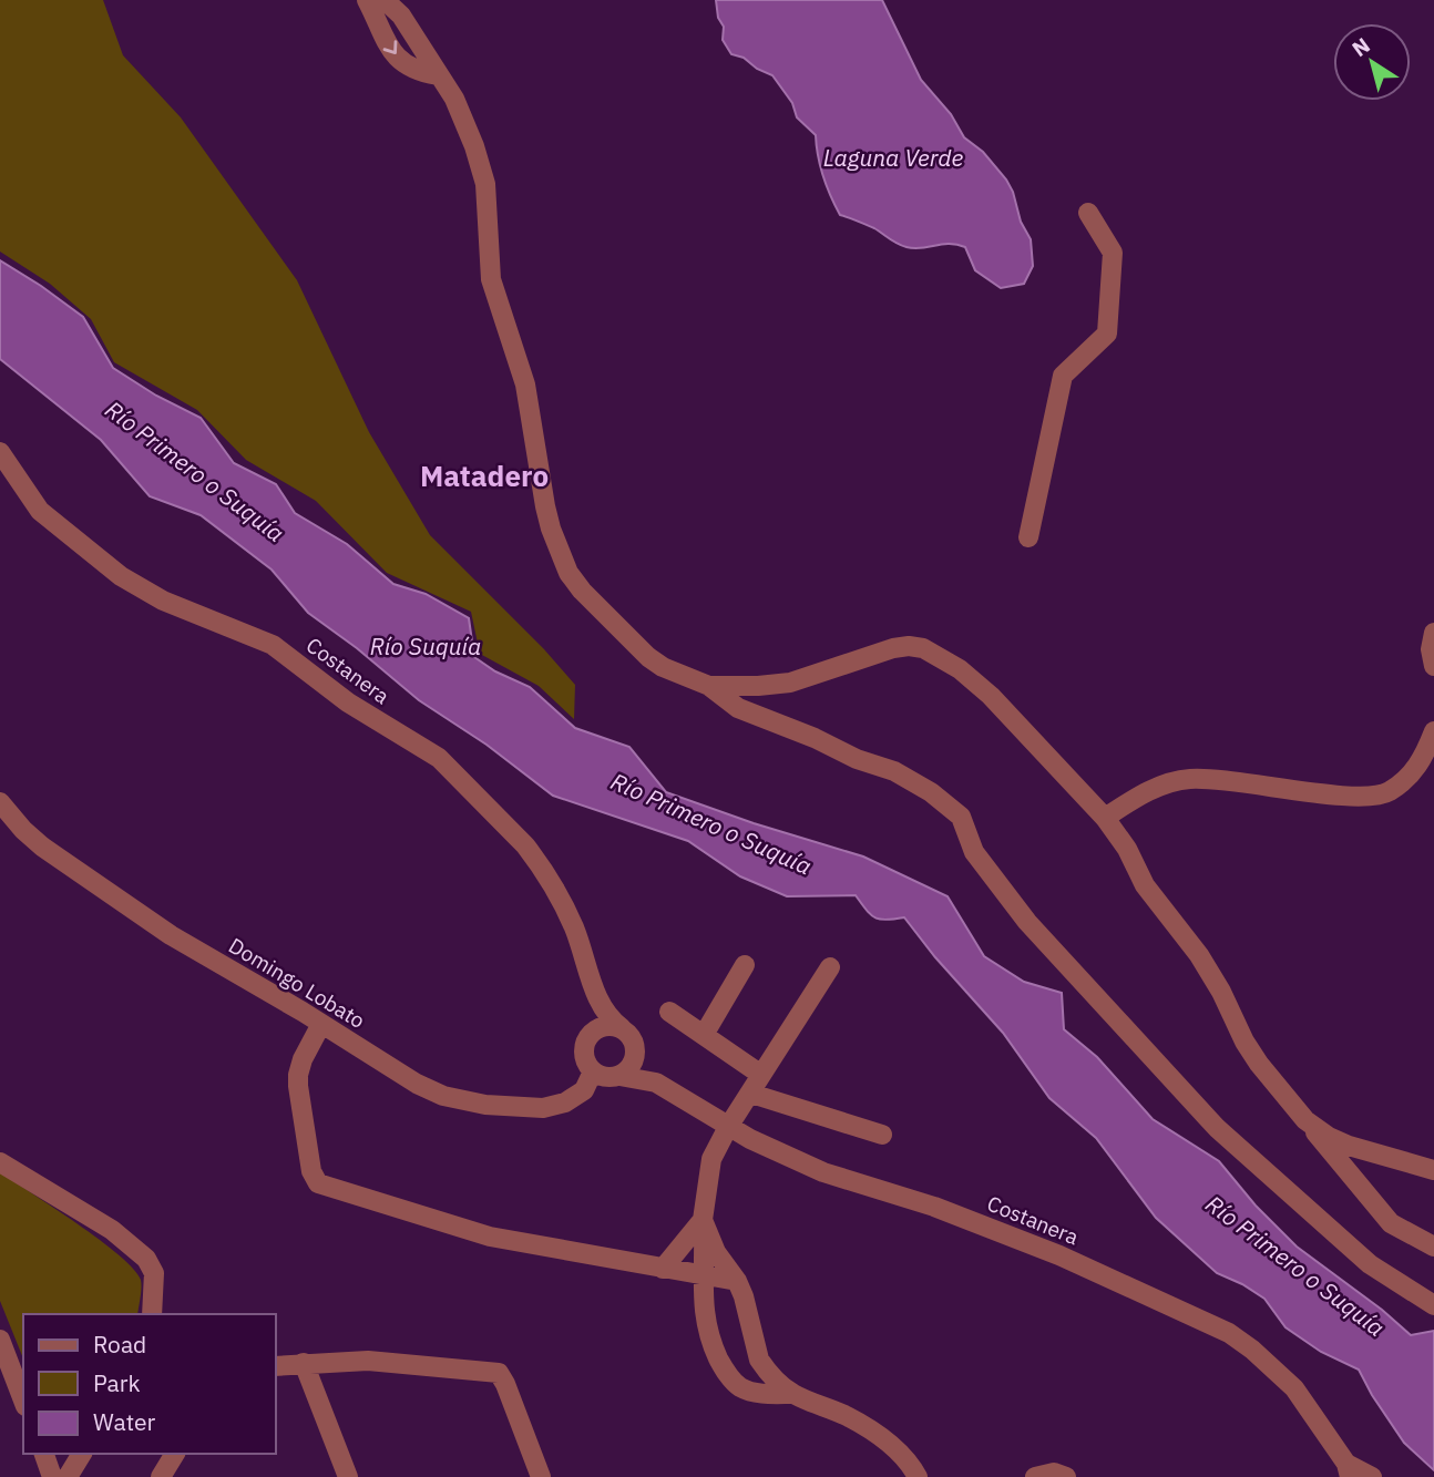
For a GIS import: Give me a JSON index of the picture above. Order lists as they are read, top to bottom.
{
  "streets": {
    "street": ["Costanera", "Domingo Lobato"]
  },
  "crossings": [
    ["Costanera", "Domingo Lobato"]
  ],
  "districts": ["Matadero"],
  "water": ["Laguna Verde", "Río Primero o Suquía", "Río Suquía"],
  "legend": ["Road", "Park", "Water"],
  "north": "top left"
}
